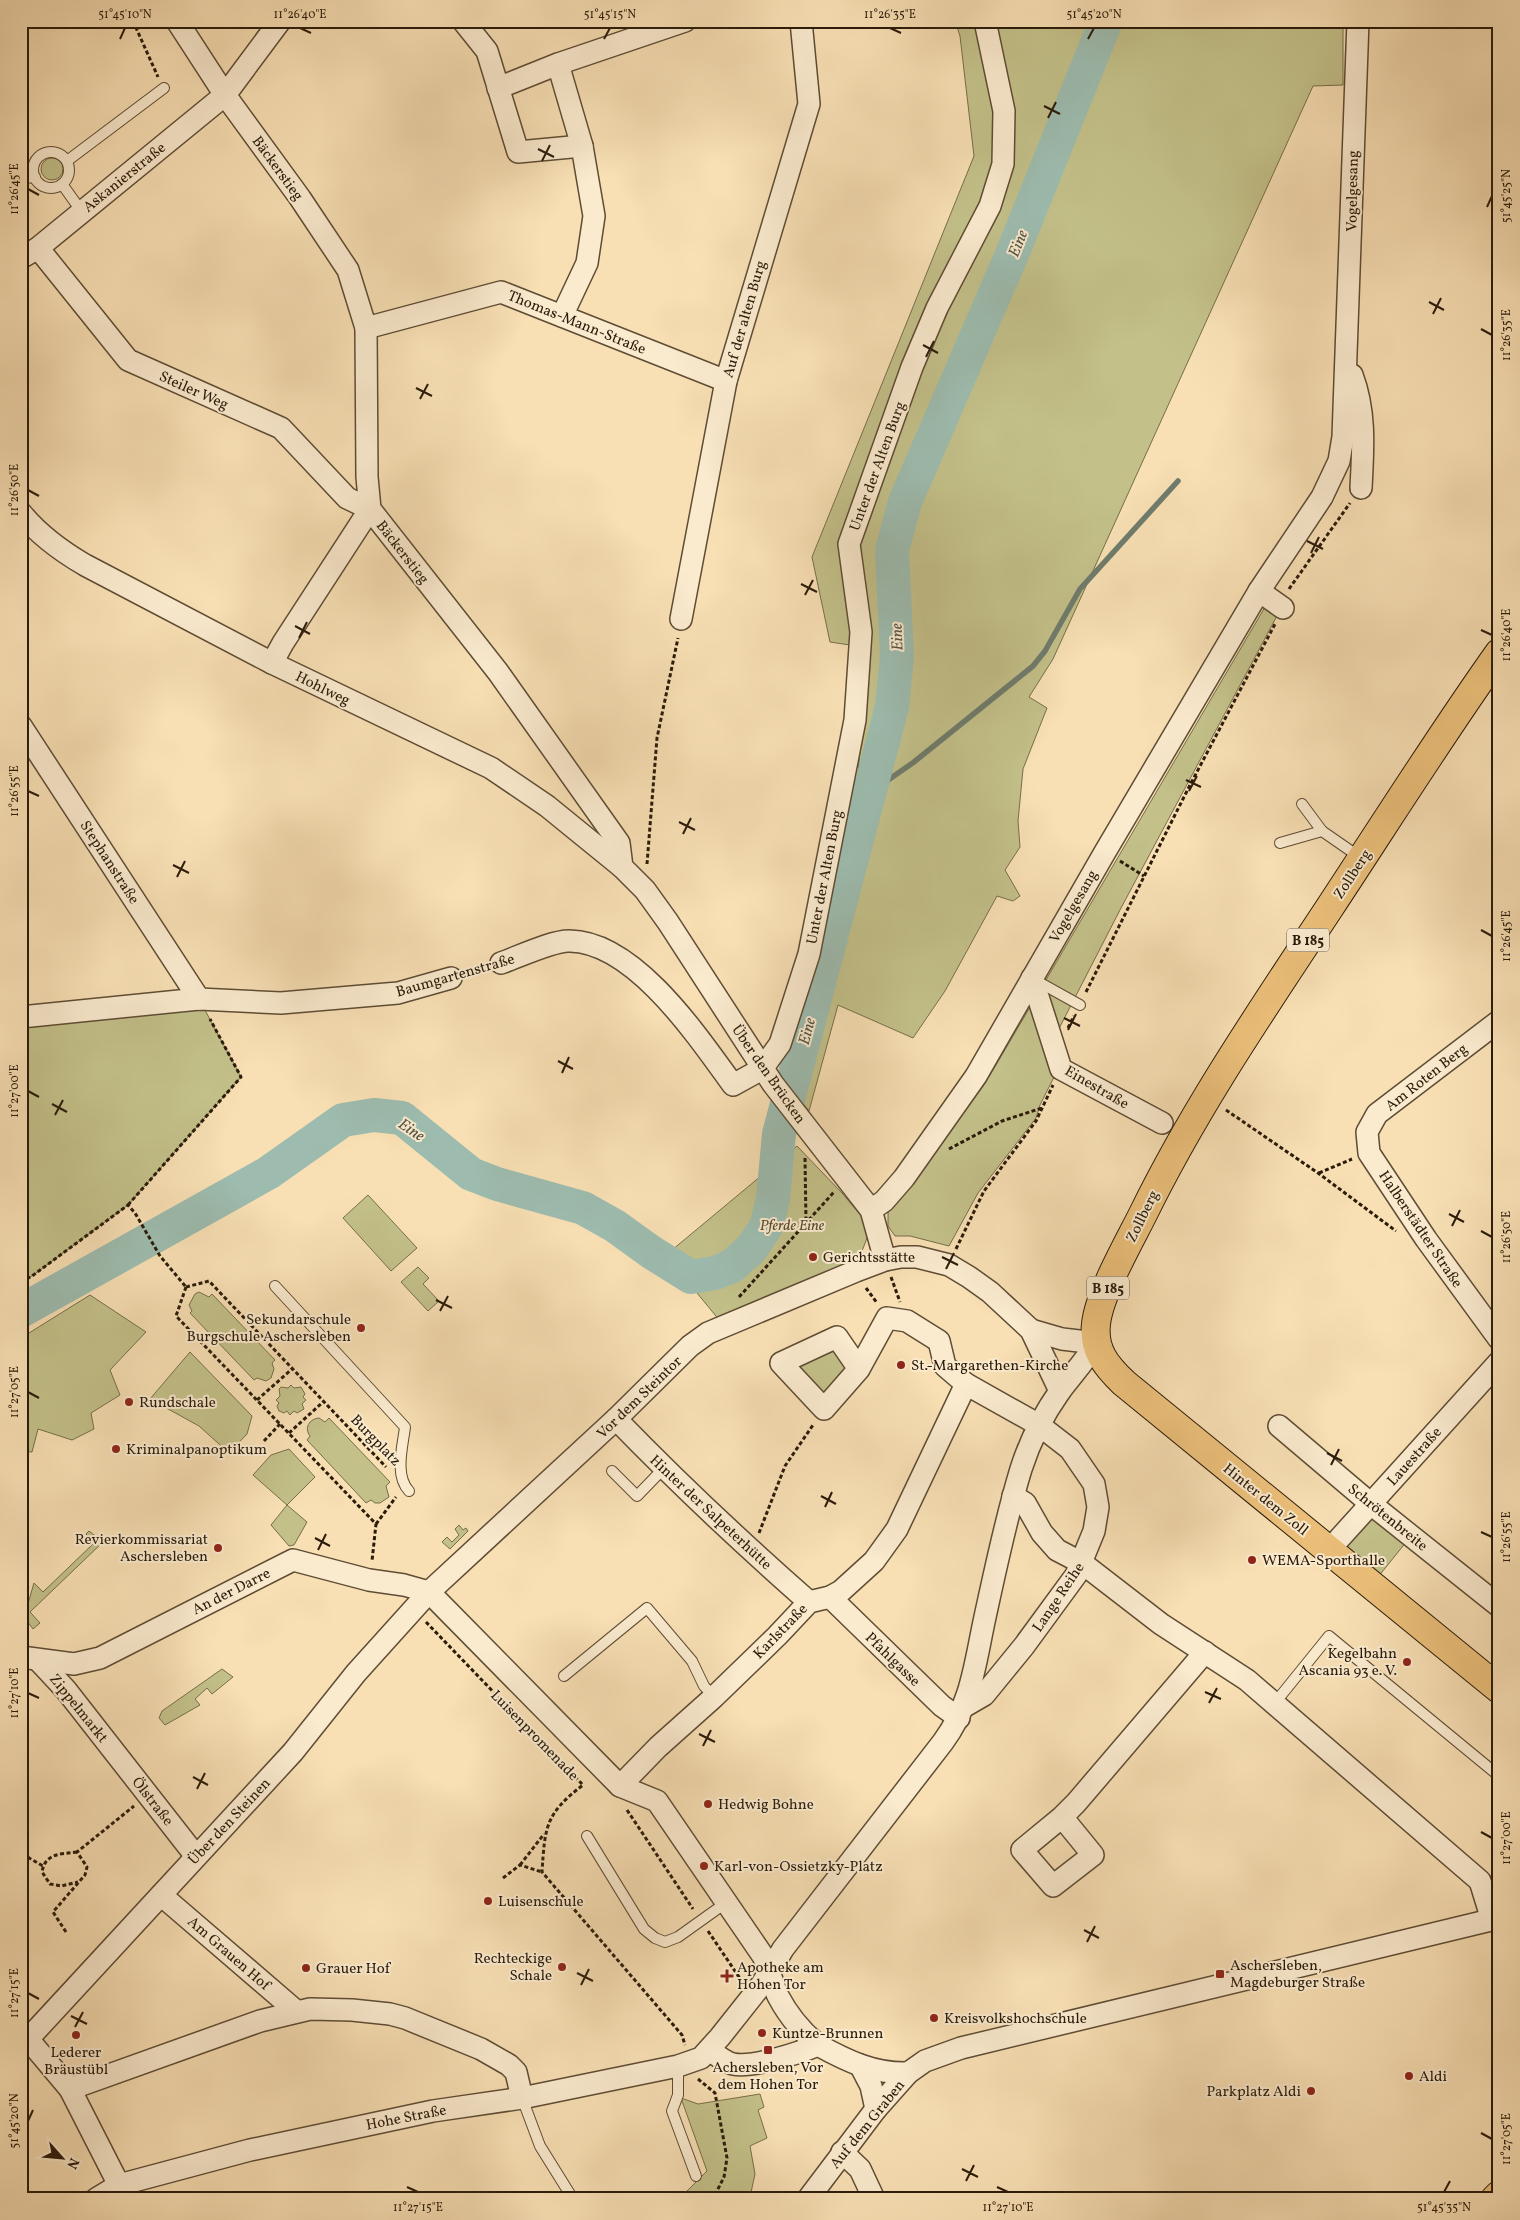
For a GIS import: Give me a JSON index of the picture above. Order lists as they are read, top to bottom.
{
  "streets": {
    "main road": ["Zollberg", "B 185", "Hinter dem Zoll"],
    "street": [
      "Bäckerstieg",
      "Askanierstraße",
      "Vogelgesang",
      "Auf der alten Burg",
      "Thomas-Mann-Straße",
      "Steiler Weg",
      "Unter der Alten Burg",
      "Hohlweg",
      "Stephanstraße",
      "Baumgartenstraße",
      "Über den Brücken",
      "Am Roten Berg",
      "Einestraße",
      "Halberstädter Straße",
      "Vor dem Steintor",
      "Lauestraße",
      "Hinter der Salpeterhütte",
      "Schrötenbreite",
      "An der Darre",
      "Lange Reihe",
      "Karlstraße",
      "Pfahlgasse",
      "Zippelmarkt",
      "Luisenpromenade",
      "Ölstraße",
      "Über den Steinen",
      "Am Grauen Hof",
      "Hohe Straße",
      "Auf dem Graben"
    ],
    "path": ["Burgplatz"]
  },
  "crossings": [
    ["Bäckerstieg", "Askanierstraße"],
    ["Bäckerstieg", "Thomas-Mann-Straße"],
    ["Bäckerstieg", "Steiler Weg"],
    ["Bäckerstieg", "Hohlweg"],
    ["Askanierstraße", "Steiler Weg"],
    ["Vogelgesang", "Über den Brücken"],
    ["Vogelgesang", "Einestraße"],
    ["Auf der alten Burg", "Thomas-Mann-Straße"],
    ["Unter der Alten Burg", "Baumgartenstraße"],
    ["Unter der Alten Burg", "Über den Brücken"],
    ["Stephanstraße", "Baumgartenstraße"],
    ["Zollberg", "Hinter dem Zoll"],
    ["Zollberg", "Lange Reihe"],
    ["Baumgartenstraße", "Über den Brücken"],
    ["Über den Brücken", "Vor dem Steintor"],
    ["Am Roten Berg", "Halberstädter Straße"],
    ["Vor dem Steintor", "Hinter der Salpeterhütte"],
    ["Vor dem Steintor", "An der Darre"],
    ["Vor dem Steintor", "Luisenpromenade"],
    ["Vor dem Steintor", "Über den Steinen"],
    ["Lauestraße", "Hinter dem Zoll"],
    ["Lauestraße", "Schrötenbreite"],
    ["Hinter dem Zoll", "Lange Reihe"],
    ["Hinter der Salpeterhütte", "Karlstraße"],
    ["An der Darre", "Zippelmarkt"],
    ["An der Darre", "Luisenpromenade"],
    ["An der Darre", "Über den Steinen"],
    ["Lange Reihe", "Pfahlgasse"],
    ["Lange Reihe", "Hohe Straße"],
    ["Karlstraße", "Pfahlgasse"],
    ["Karlstraße", "Luisenpromenade"],
    ["Zippelmarkt", "Ölstraße"],
    ["Luisenpromenade", "Über den Steinen"],
    ["Ölstraße", "Über den Steinen"],
    ["Über den Steinen", "Am Grauen Hof"]
  ],
  "water": ["Eine"],
  "parks": ["Pferde Eine"],
  "places": {
    "other": [
      "Gerichtsstätte",
      "Sekundarschule Burgschule Aschersleben",
      "St.-Margarethen-Kirche",
      "Rundschale",
      "Kriminalpanoptikum",
      "Revierkommissariat Aschersleben",
      "WEMA-Sporthalle",
      "Kegelbahn Ascania 93 e. V.",
      "Hedwig Bohne",
      "Karl-von-Ossietzky-Platz",
      "Luisenschule",
      "Rechteckige Schale",
      "Grauer Hof",
      "Kreisvolkshochschule",
      "Kuntze-Brunnen",
      "Lederer Bräustübl",
      "Aldi",
      "Parkplatz Aldi"
    ],
    "transit": ["Aschersleben, Magdeburger Straße", "Achersleben, Vor dem Hohen Tor"],
    "health": ["Apotheke am Hohen Tor"]
  },
  "north": "bottom right",
  "coordinates": [
    "51°45'10\"N",
    "11°26'40\"E",
    "51°45'15\"N",
    "11°26'35\"E",
    "51°45'20\"N",
    "11°26'45\"E",
    "51°45'25\"N",
    "11°26'50\"E",
    "11°26'55\"E",
    "11°27'00\"E",
    "11°27'05\"E",
    "11°27'10\"E",
    "11°27'15\"E",
    "51°45'35\"N"
  ]
}
